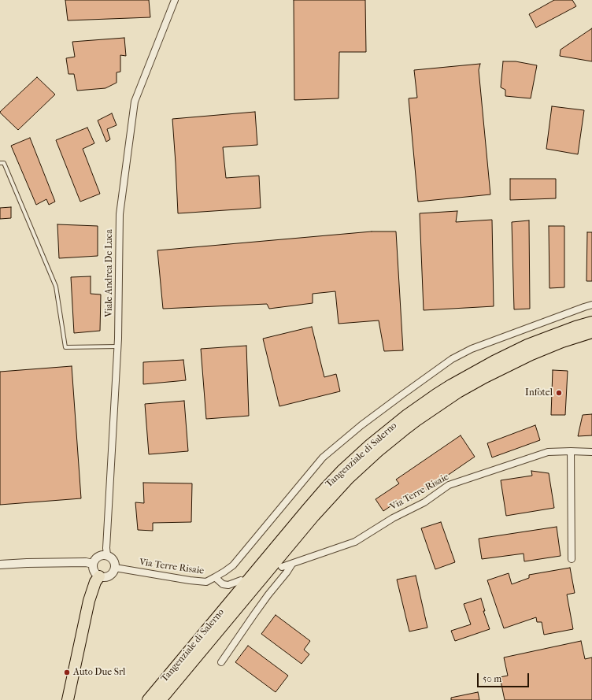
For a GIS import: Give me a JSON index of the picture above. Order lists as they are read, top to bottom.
{
  "streets": {
    "highway": ["Tangenziale di Salerno"],
    "street": ["Viale Andrea De Luca", "Via Terre Risaie"]
  },
  "crossings": [
    ["Viale Andrea De Luca", "Via Terre Risaie"]
  ],
  "places": ["Infotel", "Auto Due Srl"],
  "scale_bar": "50 m"
}
